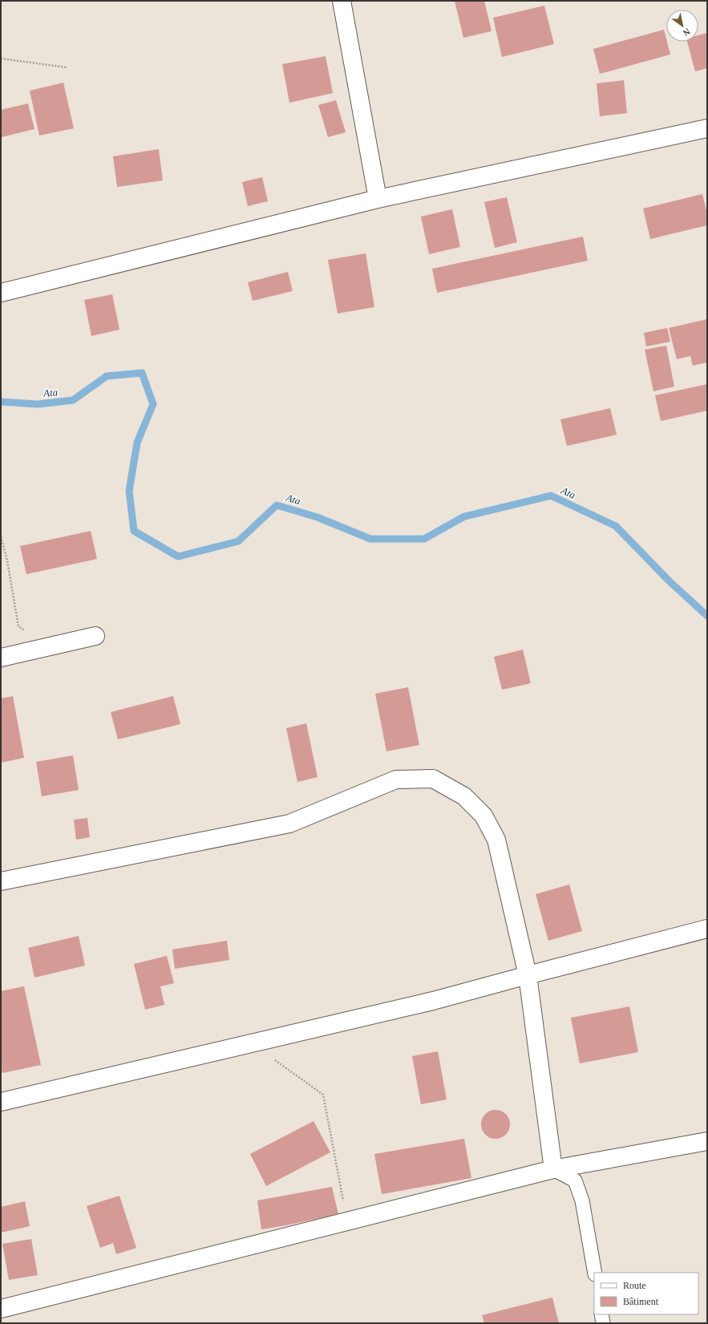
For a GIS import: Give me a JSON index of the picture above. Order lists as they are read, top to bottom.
{
  "water": ["Ata"],
  "legend": ["Route", "Bâtiment"],
  "north": "bottom right"
}
